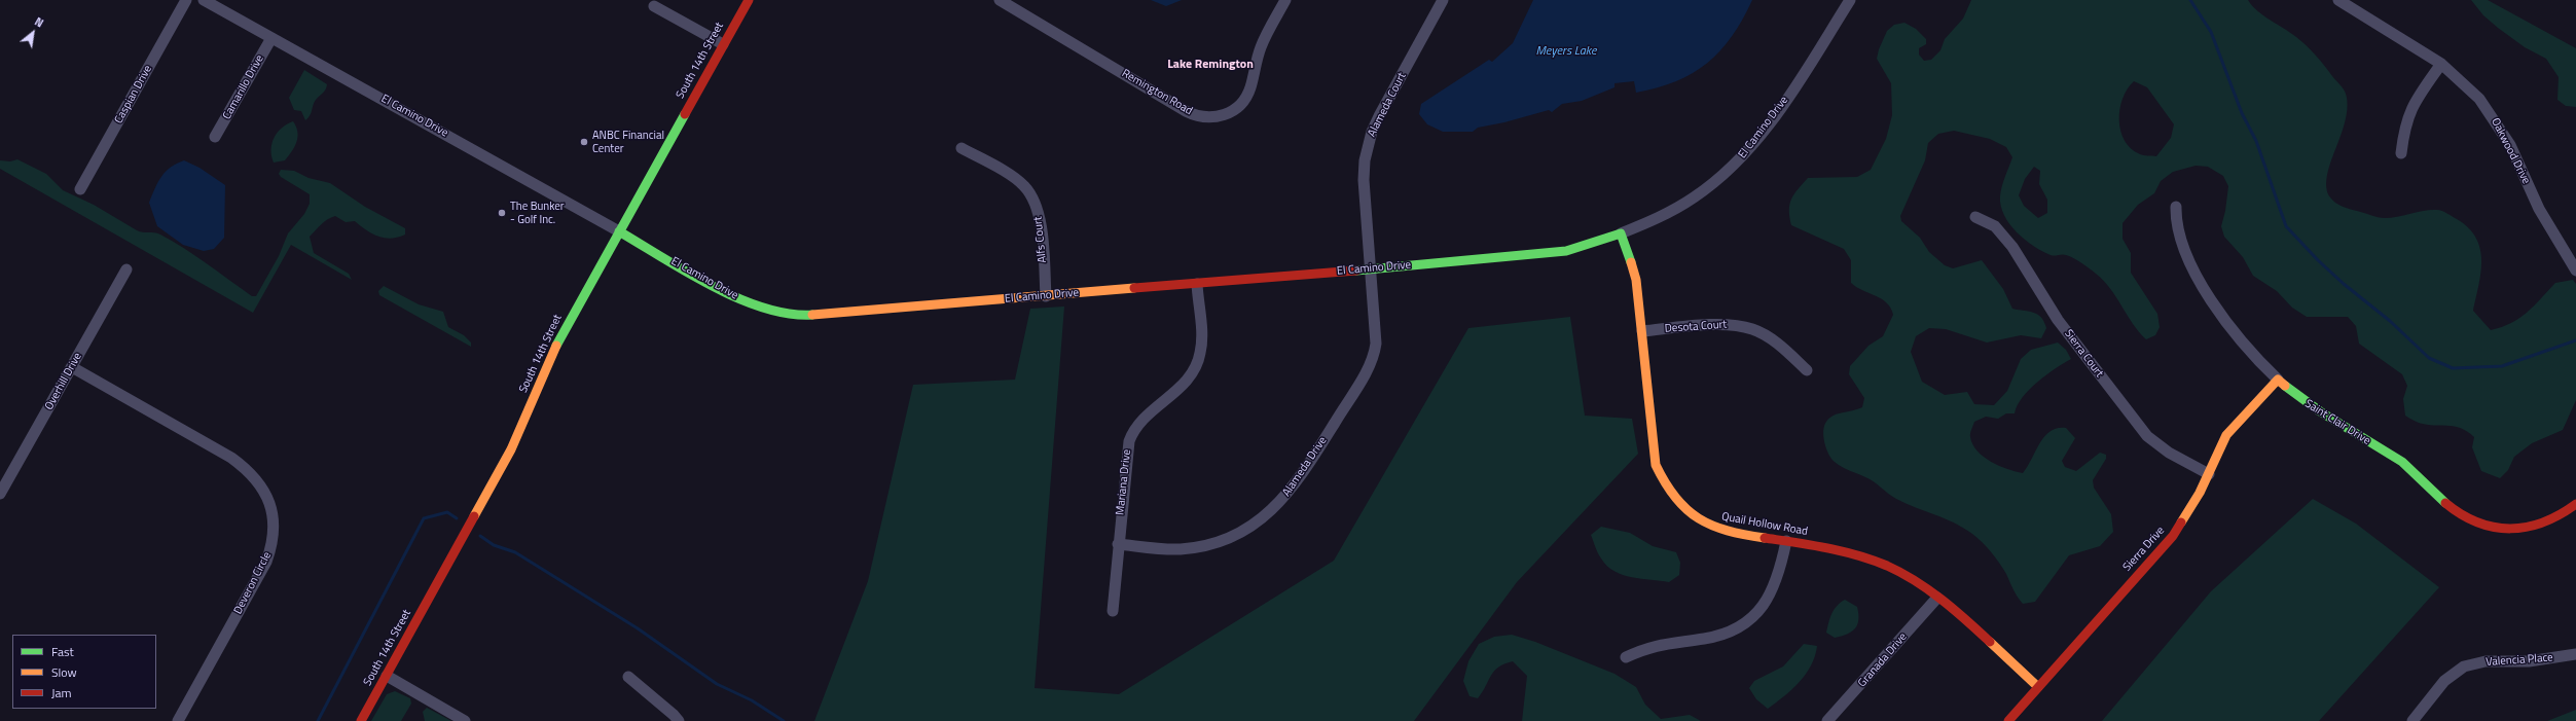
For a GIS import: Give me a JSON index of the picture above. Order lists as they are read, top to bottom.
{
  "streets": {
    "street": [
      "South 14th Street",
      "Camarillo Drive",
      "Remington Road",
      "Caspian Drive",
      "Alameda Court",
      "El Camino Drive",
      "Oakwood Drive",
      "Alfs Court",
      "Desota Court",
      "Sierra Court",
      "Overhill Drive",
      "Saint Clair Drive",
      "Alameda Drive",
      "Mariana Drive",
      "Quail Hollow Road",
      "Sierra Drive",
      "Deveron Circle",
      "Granada Drive",
      "Valencia Place"
    ]
  },
  "crossings": [
    ["South 14th Street", "El Camino Drive"],
    ["Camarillo Drive", "El Camino Drive"],
    ["Alameda Court", "El Camino Drive"],
    ["Alameda Court", "Alameda Drive"],
    ["El Camino Drive", "Alfs Court"],
    ["El Camino Drive", "Alameda Drive"],
    ["El Camino Drive", "Mariana Drive"],
    ["El Camino Drive", "Quail Hollow Road"],
    ["Desota Court", "Quail Hollow Road"],
    ["Sierra Court", "Sierra Drive"],
    ["Overhill Drive", "Deveron Circle"],
    ["Saint Clair Drive", "Sierra Drive"],
    ["Alameda Drive", "Mariana Drive"],
    ["Quail Hollow Road", "Sierra Drive"],
    ["Quail Hollow Road", "Granada Drive"]
  ],
  "districts": ["Lake Remington"],
  "water": ["Meyers Lake"],
  "places": ["ANBC Financial Center", "The Bunker - Golf Inc."],
  "legend": ["Fast", "Slow", "Jam"],
  "north": "top right"
}
